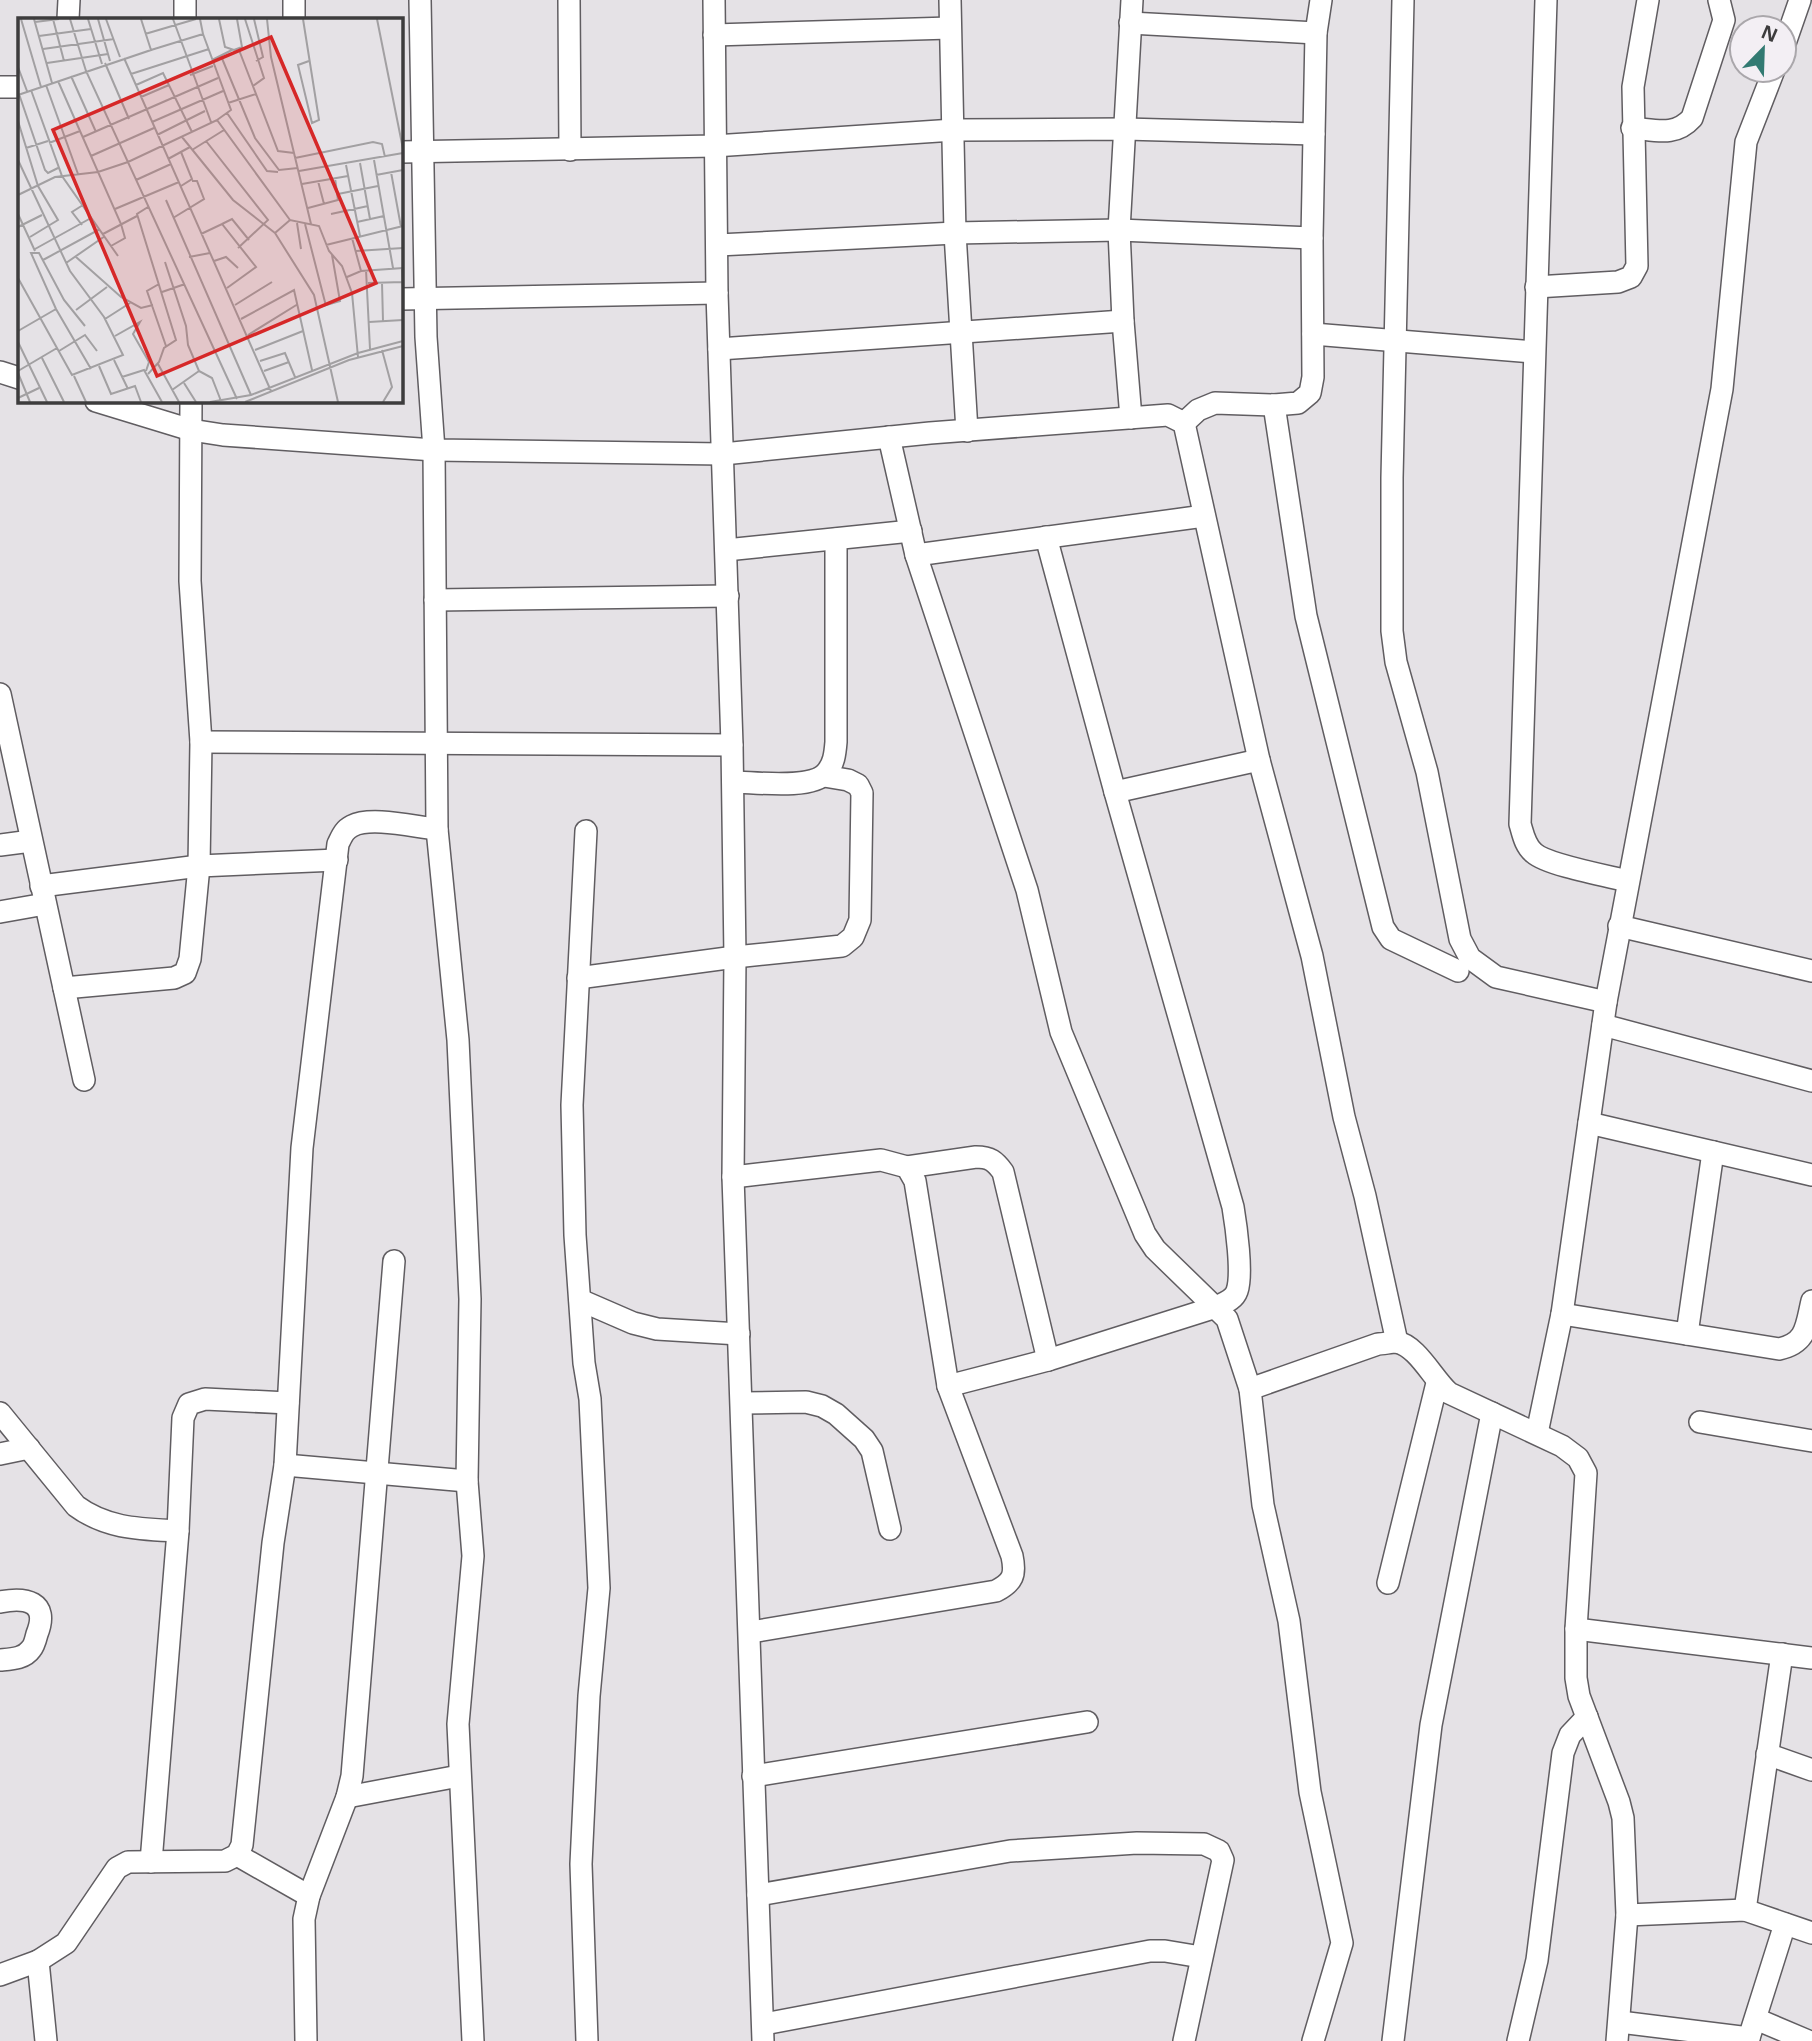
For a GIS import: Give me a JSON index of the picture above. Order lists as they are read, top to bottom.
{
  "north": "top right"
}
